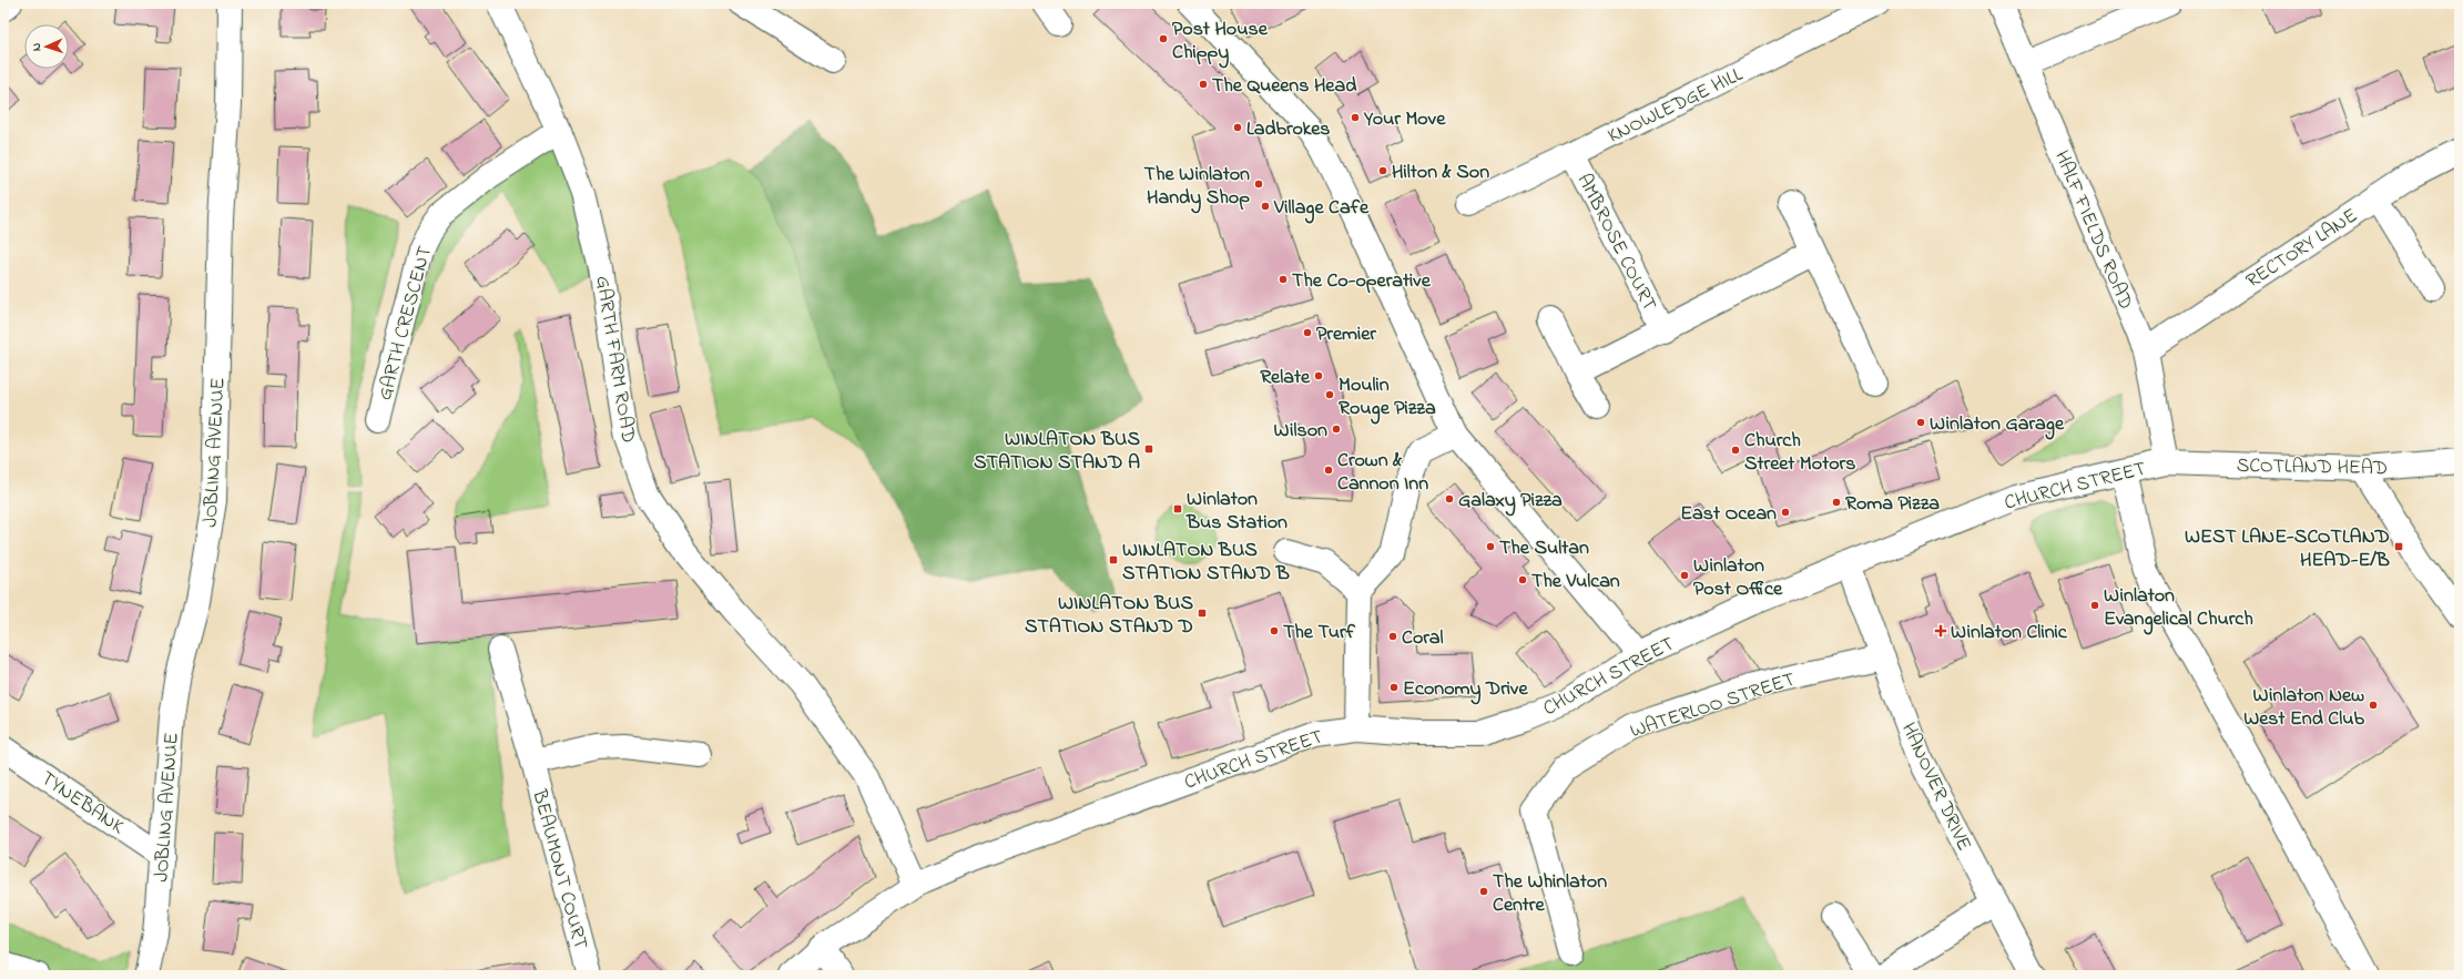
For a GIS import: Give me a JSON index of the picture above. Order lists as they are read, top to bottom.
{
  "streets": {
    "street": [
      "KNOWLEDGE HILL",
      "HALF FIELDS ROAD",
      "AMBROSE COURT",
      "RECTORY LANE",
      "GARTH CRESCENT",
      "GARTH FARM ROAD",
      "JOBLING AVENUE",
      "SCOTLAND HEAD",
      "CHURCH STREET",
      "WATERLOO STREET",
      "HANOVER DRIVE",
      "TYNEBANK",
      "BEAUMONT COURT"
    ]
  },
  "crossings": [
    ["KNOWLEDGE HILL", "AMBROSE COURT"],
    ["HALF FIELDS ROAD", "RECTORY LANE"],
    ["HALF FIELDS ROAD", "SCOTLAND HEAD"],
    ["HALF FIELDS ROAD", "CHURCH STREET"],
    ["GARTH CRESCENT", "GARTH FARM ROAD"],
    ["GARTH FARM ROAD", "CHURCH STREET"],
    ["JOBLING AVENUE", "TYNEBANK"],
    ["SCOTLAND HEAD", "CHURCH STREET"],
    ["CHURCH STREET", "HANOVER DRIVE"],
    ["WATERLOO STREET", "HANOVER DRIVE"]
  ],
  "places": {
    "other": [
      "Post House Chippy",
      "The Queens Head",
      "Your Move",
      "Ladbrokes",
      "Hilton & Son",
      "The Winlaton Handy Shop",
      "Village Cafe",
      "The Co-operative",
      "Premier",
      "Relate",
      "Moulin Rouge Pizza",
      "Winlaton Garage",
      "Wilson",
      "Church Street Motors",
      "Crown & Cannon Inn",
      "Galaxy Pizza",
      "Roma Pizza",
      "East Ocean",
      "The Sultan",
      "Winlaton Post Office",
      "The Vulcan",
      "Winlaton Evangelical Church",
      "The Turf",
      "Coral",
      "Economy Drive",
      "Winlaton New West End Club",
      "The Whinlaton Centre"
    ],
    "transit": [
      "WINLATON BUS STATION STAND A",
      "Winlaton Bus Station",
      "WEST LANE-SCOTLAND HEAD-E/B",
      "WINLATON BUS STATION STAND B",
      "WINLATON BUS STATION STAND D"
    ],
    "health": ["Winlaton Clinic"]
  },
  "north": "left"
}
